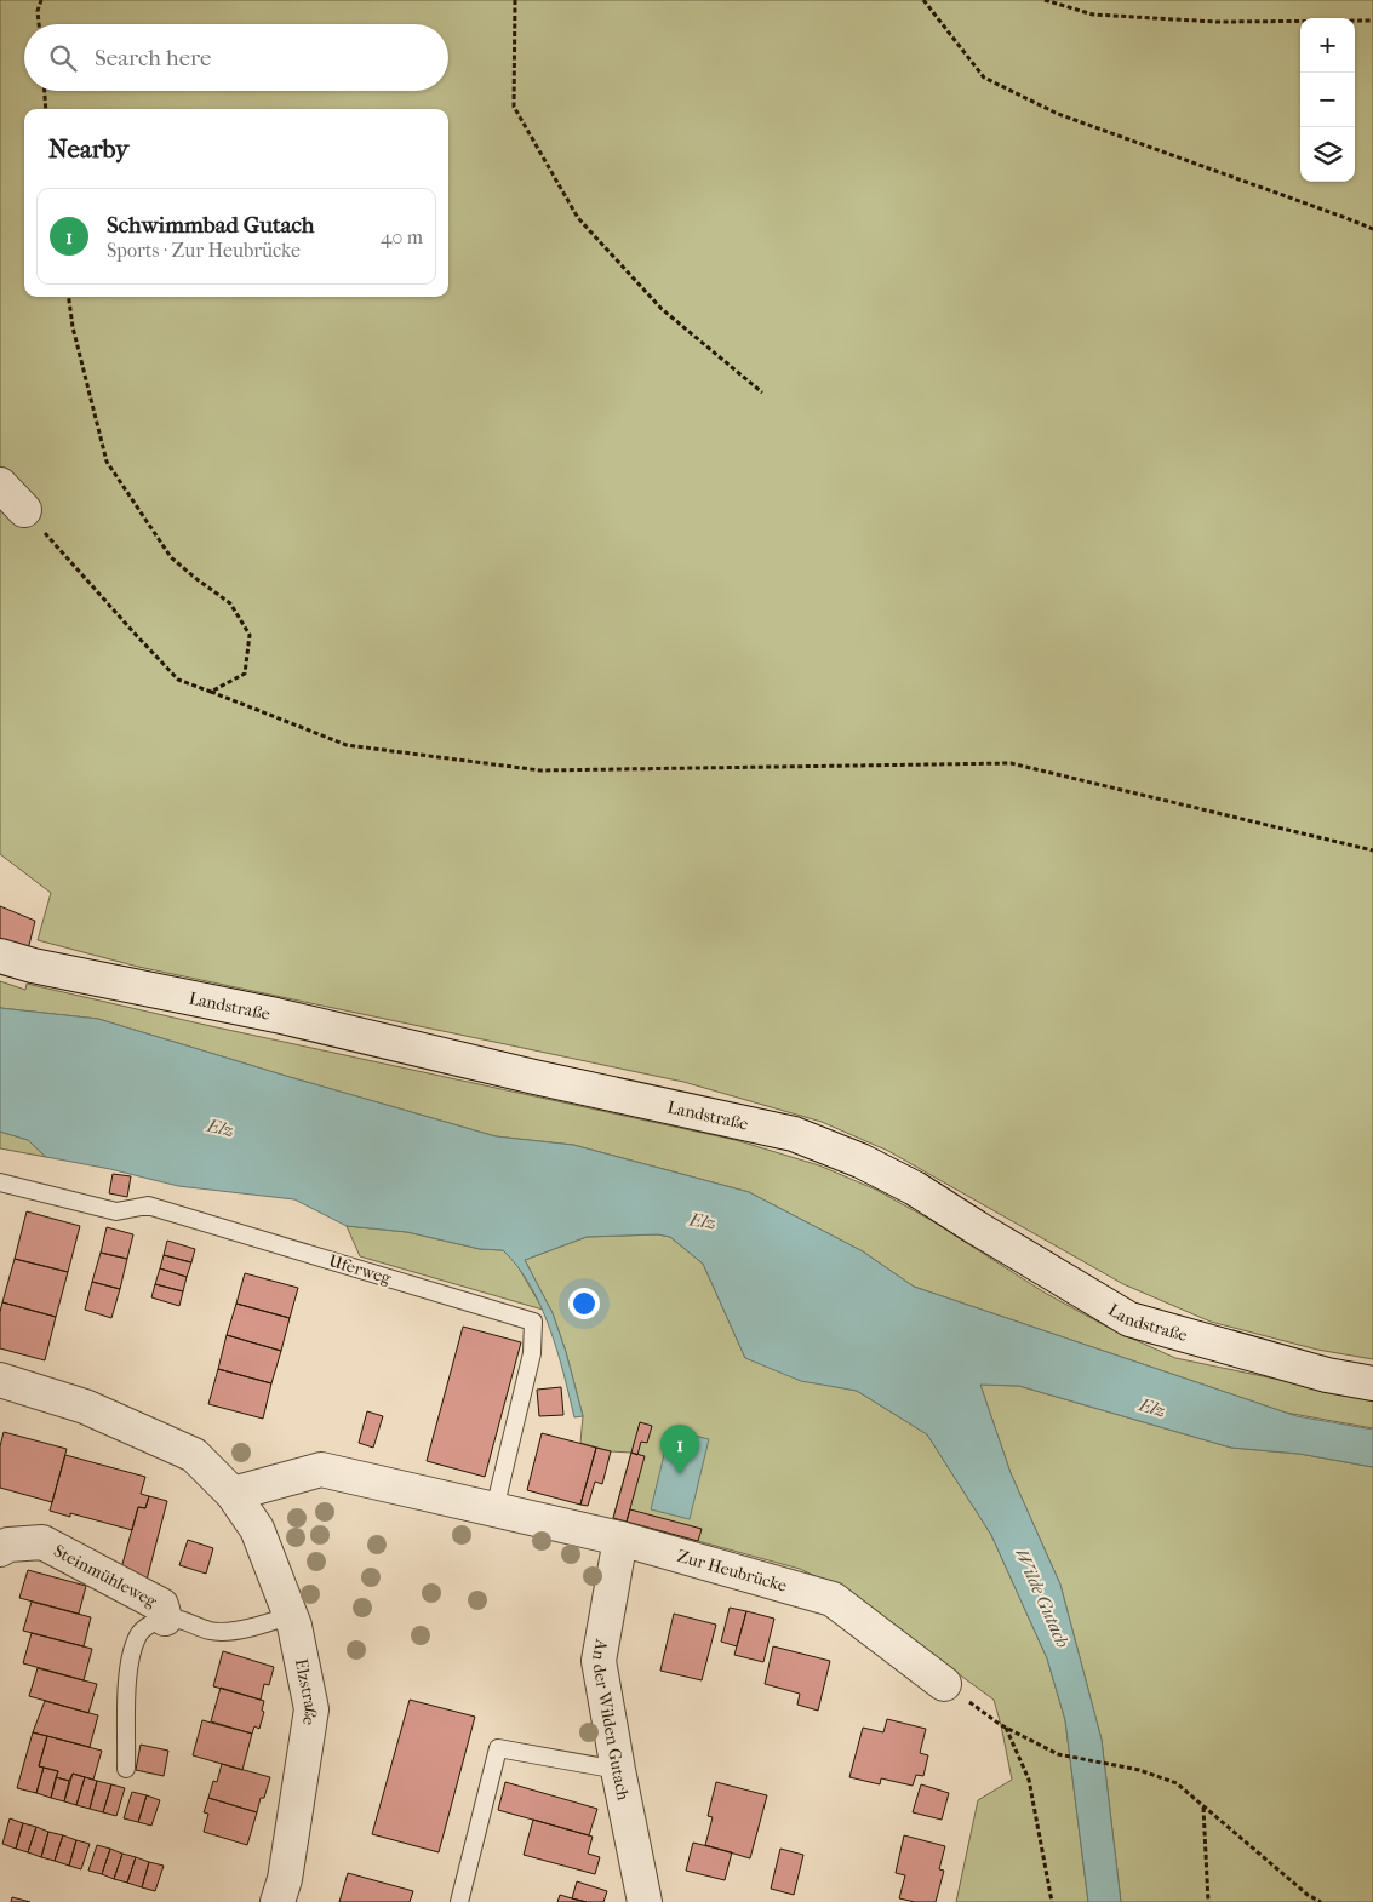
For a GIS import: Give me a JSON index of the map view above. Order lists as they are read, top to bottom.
{
  "streets": {
    "street": [
      "Landstraße",
      "Zur Heubrücke",
      "Steinmühleweg",
      "Elzstraße",
      "An der Wilden Gutach"
    ],
    "lane": ["Uferweg"]
  },
  "crossings": [
    ["Uferweg", "Zur Heubrücke"],
    ["Zur Heubrücke", "An der Wilden Gutach"],
    ["Steinmühleweg", "Elzstraße"]
  ],
  "water": ["Elz", "Wilde Gutach"],
  "page": {
    "map_buttons": ["+", "−"],
    "search": "Search here",
    "heading": "Nearby",
    "list": [
      {
        "mark": "1",
        "name": "Schwimmbad Gutach",
        "note": "Sports · Zur Heubrücke",
        "value": "40 m"
      }
    ],
    "pins": "1"
  }
}
